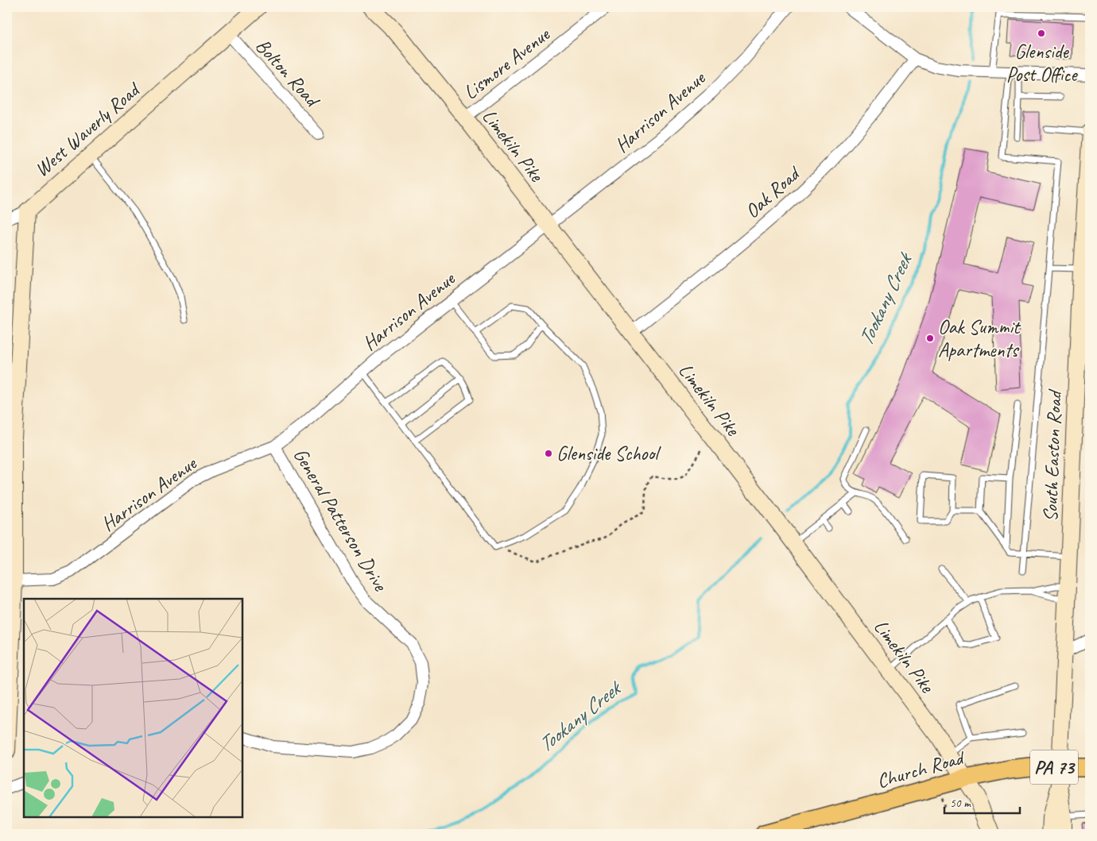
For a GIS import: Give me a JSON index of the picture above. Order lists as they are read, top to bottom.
{
  "streets": {
    "main road": [
      "West Waverly Road",
      "Limekiln Pike",
      "South Easton Road",
      "PA 73",
      "Church Road"
    ],
    "street": [
      "Lismore Avenue",
      "Bolton Road",
      "Harrison Avenue",
      "Oak Road",
      "General Patterson Drive"
    ]
  },
  "crossings": [
    ["Lismore Avenue", "Limekiln Pike"],
    ["Bolton Road", "West Waverly Road"],
    ["Harrison Avenue", "Limekiln Pike"],
    ["Harrison Avenue", "General Patterson Drive"],
    ["Limekiln Pike", "Oak Road"],
    ["Limekiln Pike", "Church Road"]
  ],
  "water": ["Tookany Creek"],
  "places": ["Glenside Post Office", "Oak Summit Apartments", "Glenside School"],
  "scale_bar": "50 m"
}
